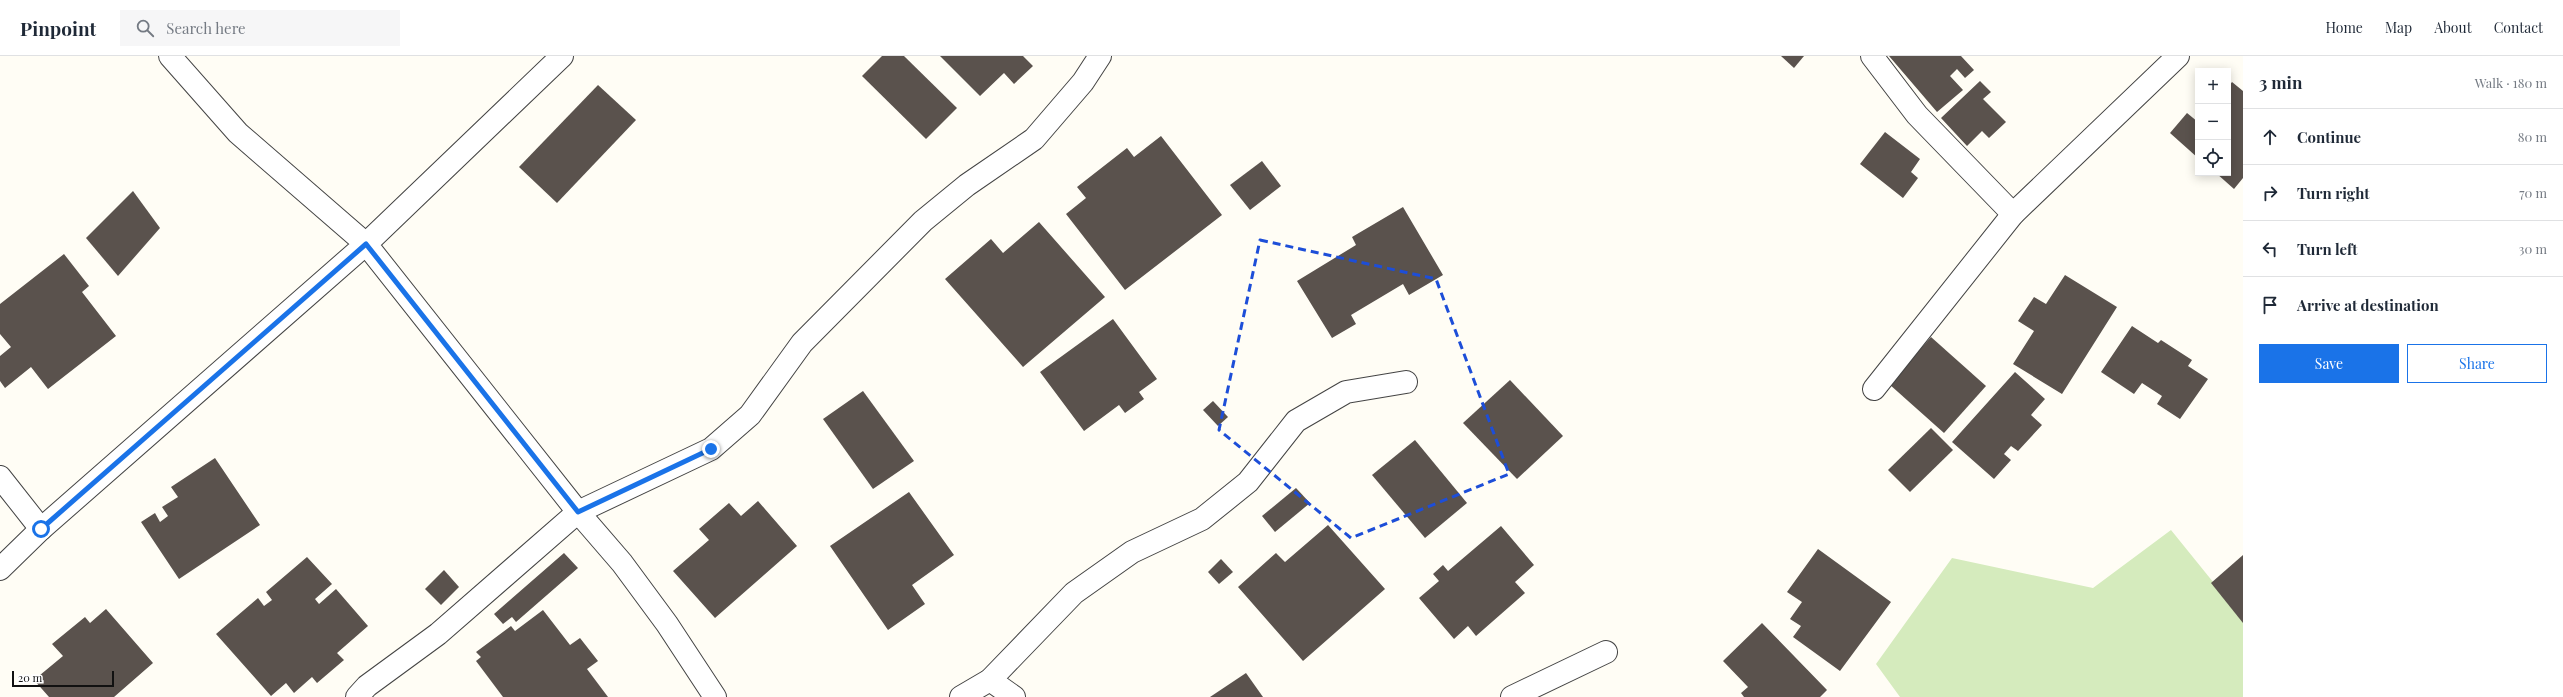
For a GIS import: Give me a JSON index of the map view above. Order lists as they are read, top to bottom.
{
  "scale_bar": "20 m",
  "page": {
    "header": "Pinpoint",
    "search": "Search here",
    "nav": [
      "Home",
      "Map",
      "About",
      "Contact"
    ],
    "heading": ["3 min", "Walk · 180 m"],
    "map_buttons": ["+", "−"],
    "list": [
      ["Continue", "80 m"],
      ["Turn right", "70 m"],
      ["Turn left", "30 m"],
      "Arrive at destination"
    ],
    "buttons": ["Save", "Share"],
    "scale": "20 m"
  }
}
